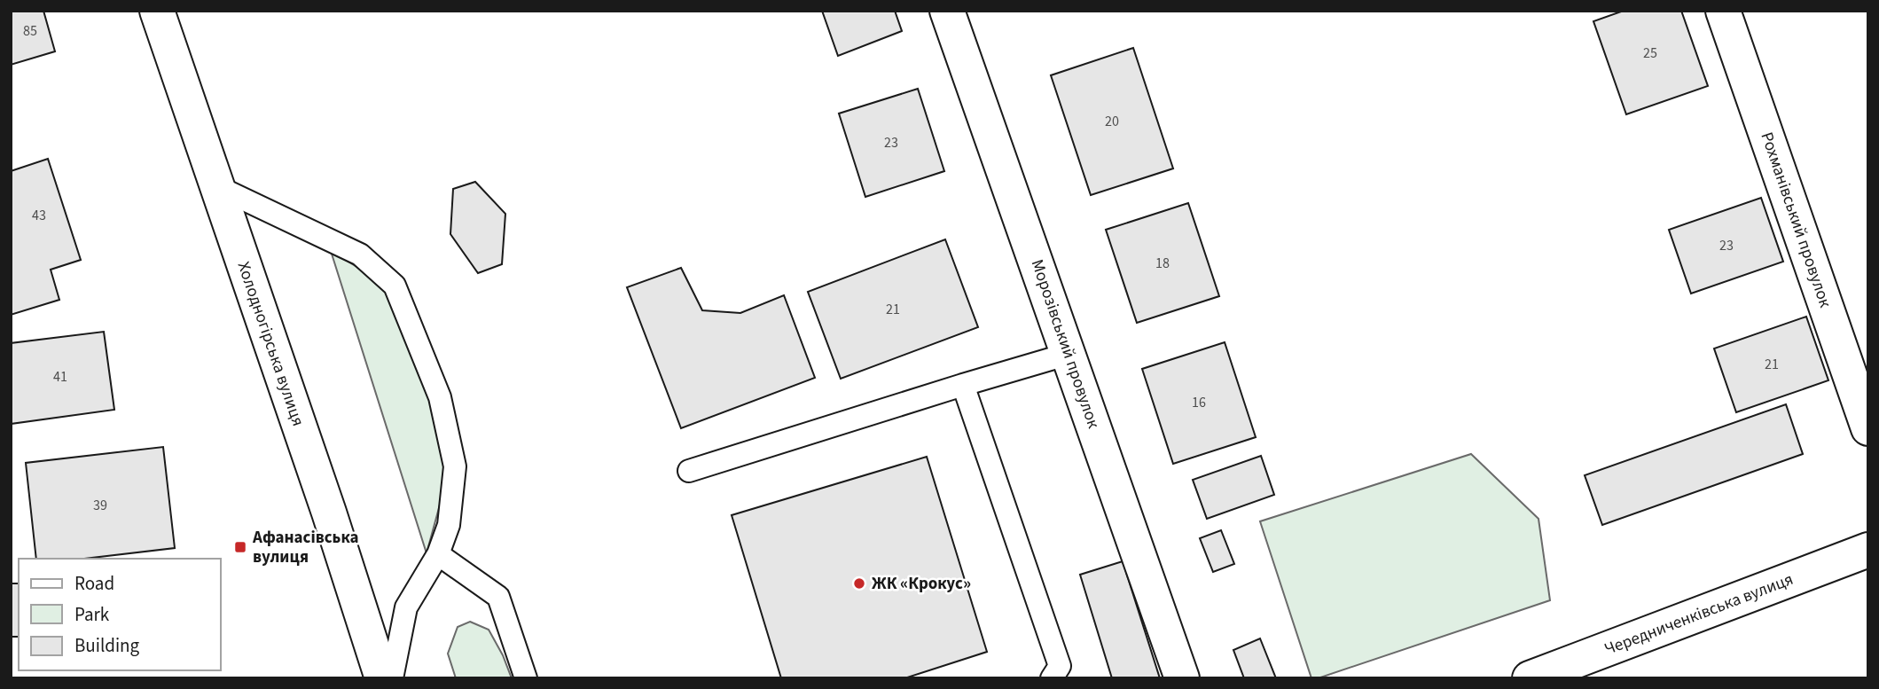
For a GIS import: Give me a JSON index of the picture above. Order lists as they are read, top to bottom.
{
  "streets": {
    "street": [
      "Рохманівський провулок",
      "Холодногірська вулиця",
      "Морозівський провулок",
      "Чередниченківська вулиця"
    ]
  },
  "places": {
    "transit": ["Афанасівська вулиця"],
    "other": ["ЖК «Крокус»"]
  },
  "house_numbers": [
    "85",
    "25",
    "20",
    "23",
    "43",
    "23",
    "18",
    "21",
    "21",
    "41",
    "16",
    "39"
  ],
  "legend": ["Road", "Park", "Building"]
}
